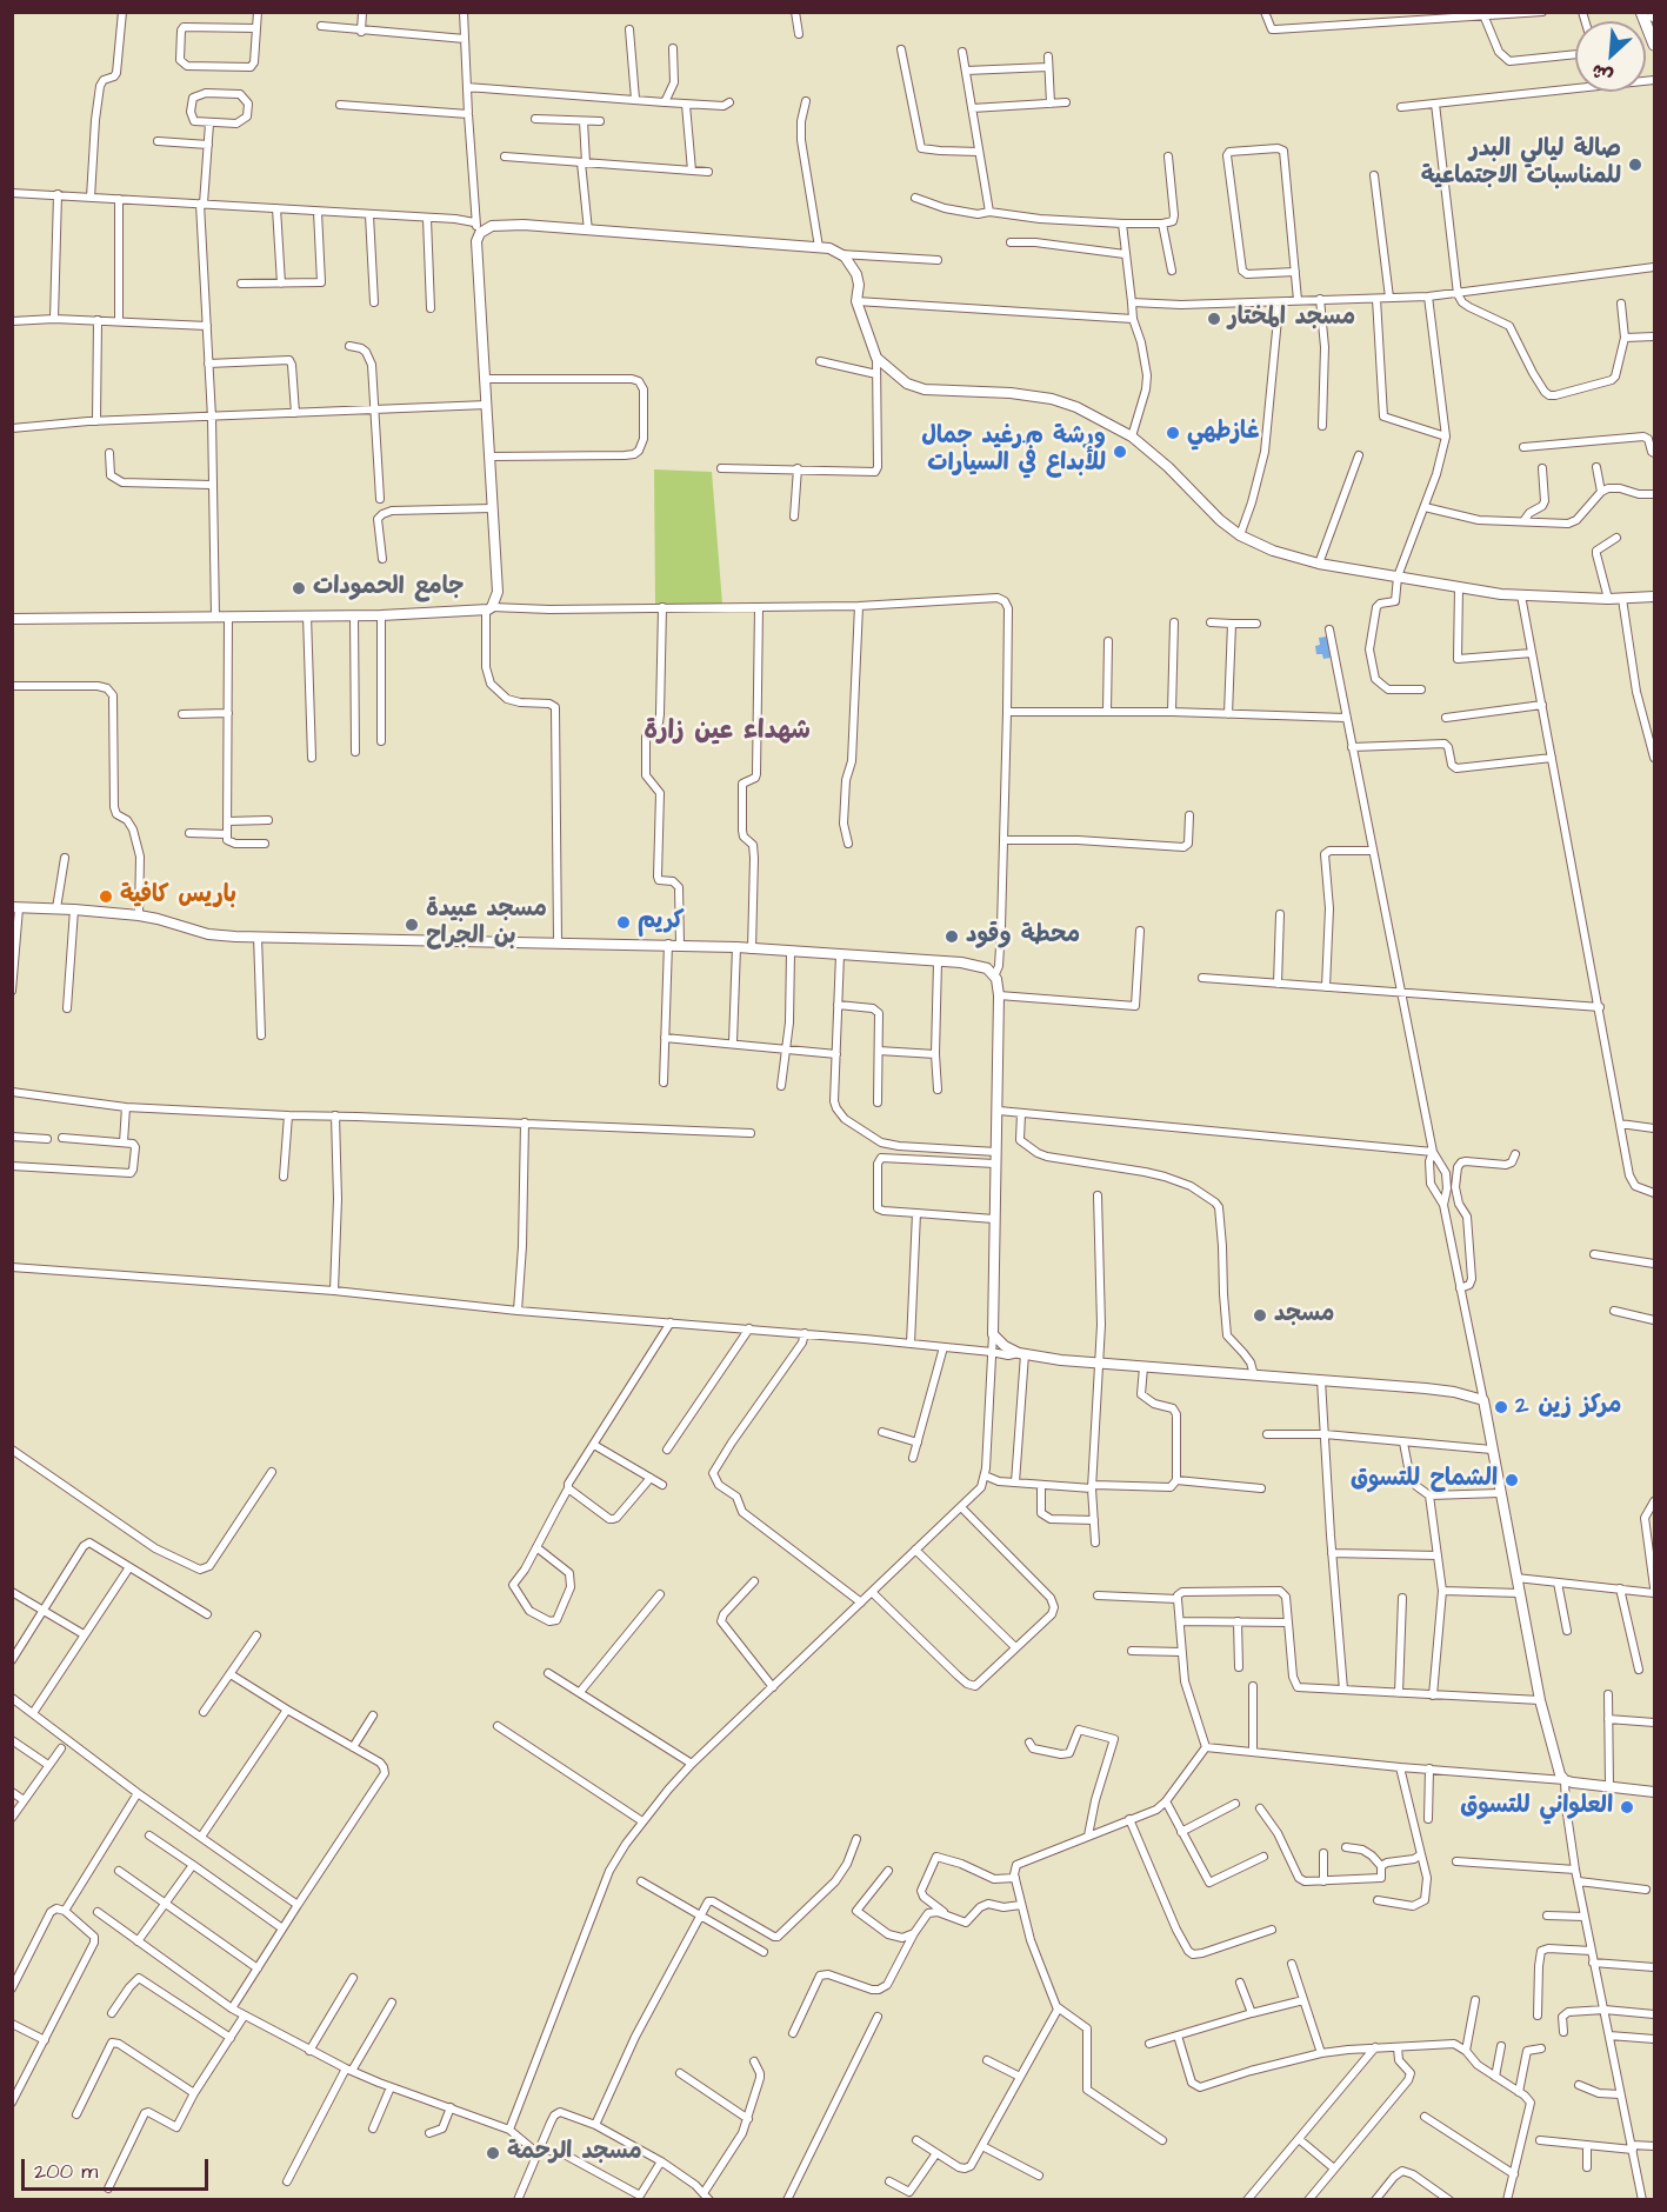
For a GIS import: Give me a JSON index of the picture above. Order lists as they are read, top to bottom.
{
  "districts": ["شهداء عين زارة"],
  "places": [
    "صالة ليالي البدر للمناسبات الاجتماعية",
    "مسجد المختار",
    "غازطهي",
    "ورشة م.رغيد جمال للأبداع في السيارات",
    "جامع الحمودات",
    "باريس كافية",
    "كريم",
    "مسجد عبيدة بن الجراح",
    "محطة وقود",
    "مسجد",
    "مركز زين 2",
    "الشماح للتسوق",
    "العلواني للتسوق",
    "مسجد الرحمة"
  ],
  "scale_bar": "200 m",
  "north": "bottom left"
}
